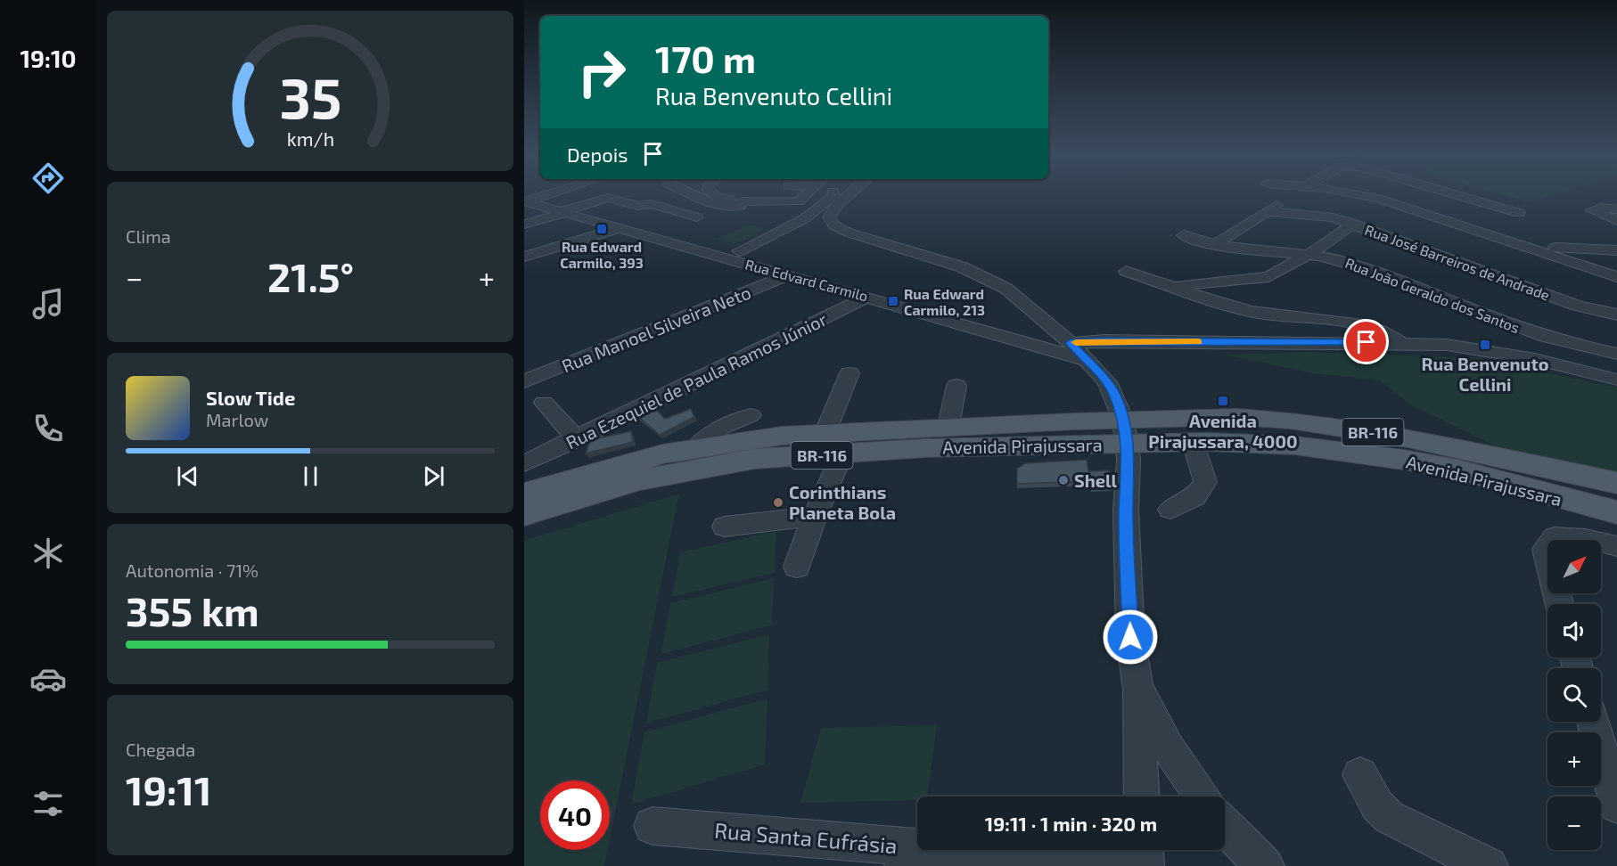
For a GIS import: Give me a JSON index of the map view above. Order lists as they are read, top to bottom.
{
  "streets": {
    "main road": ["BR-116", "Avenida Pirajussara"],
    "street": [
      "Rua José Barreiros de Andrade",
      "Rua Edvard Carmilo",
      "Rua João Geraldo dos Santos",
      "Rua Manoel Silveira Neto",
      "Rua Ezequiel de Paula Ramos Júnior",
      "Rua Santa Eufrásia"
    ]
  },
  "crossings": [
    ["Rua Edvard Carmilo", "Rua Manoel Silveira Neto"],
    ["Rua Edvard Carmilo", "Rua Ezequiel de Paula Ramos Júnior"]
  ],
  "places": {
    "transit": [
      "Rua Edward Carmilo, 393",
      "Rua Edward Carmilo, 213",
      "Rua Benvenuto Cellini",
      "Avenida Pirajussara, 4000"
    ],
    "other": ["Shell", "Corinthians Planeta Bola"]
  },
  "north": "top right",
  "page": {
    "tabs": "19:10",
    "turn": ["170 m", "Rua Benvenuto Cellini"],
    "then": "Depois",
    "tile": [
      "Clima",
      ["Autonomia · 71%", "355 km"],
      ["Chegada", "19:11"]
    ],
    "heat": ["−", "21.5°", "+"],
    "song": ["Slow Tide", "Marlow"],
    "map_buttons": ["+", "−"],
    "limit": "40",
    "trip": "19:11 · 1 min · 320 m",
    "gauge": ["35", "km/h"]
  }
}
